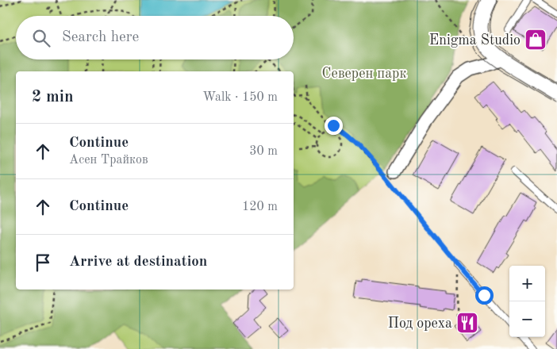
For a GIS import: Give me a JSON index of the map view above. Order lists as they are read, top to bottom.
{
  "parks": ["Северен парк"],
  "places": {
    "shop": ["Enigma Studio"],
    "restaurant": ["Под ореха"]
  },
  "page": {
    "search": "Search here",
    "heading": ["2 min", "Walk · 150 m"],
    "list": [
      ["Continue", "Асен Трайков", "30 m"],
      ["Continue", "120 m"],
      "Arrive at destination"
    ],
    "map_buttons": ["+", "−"]
  }
}
